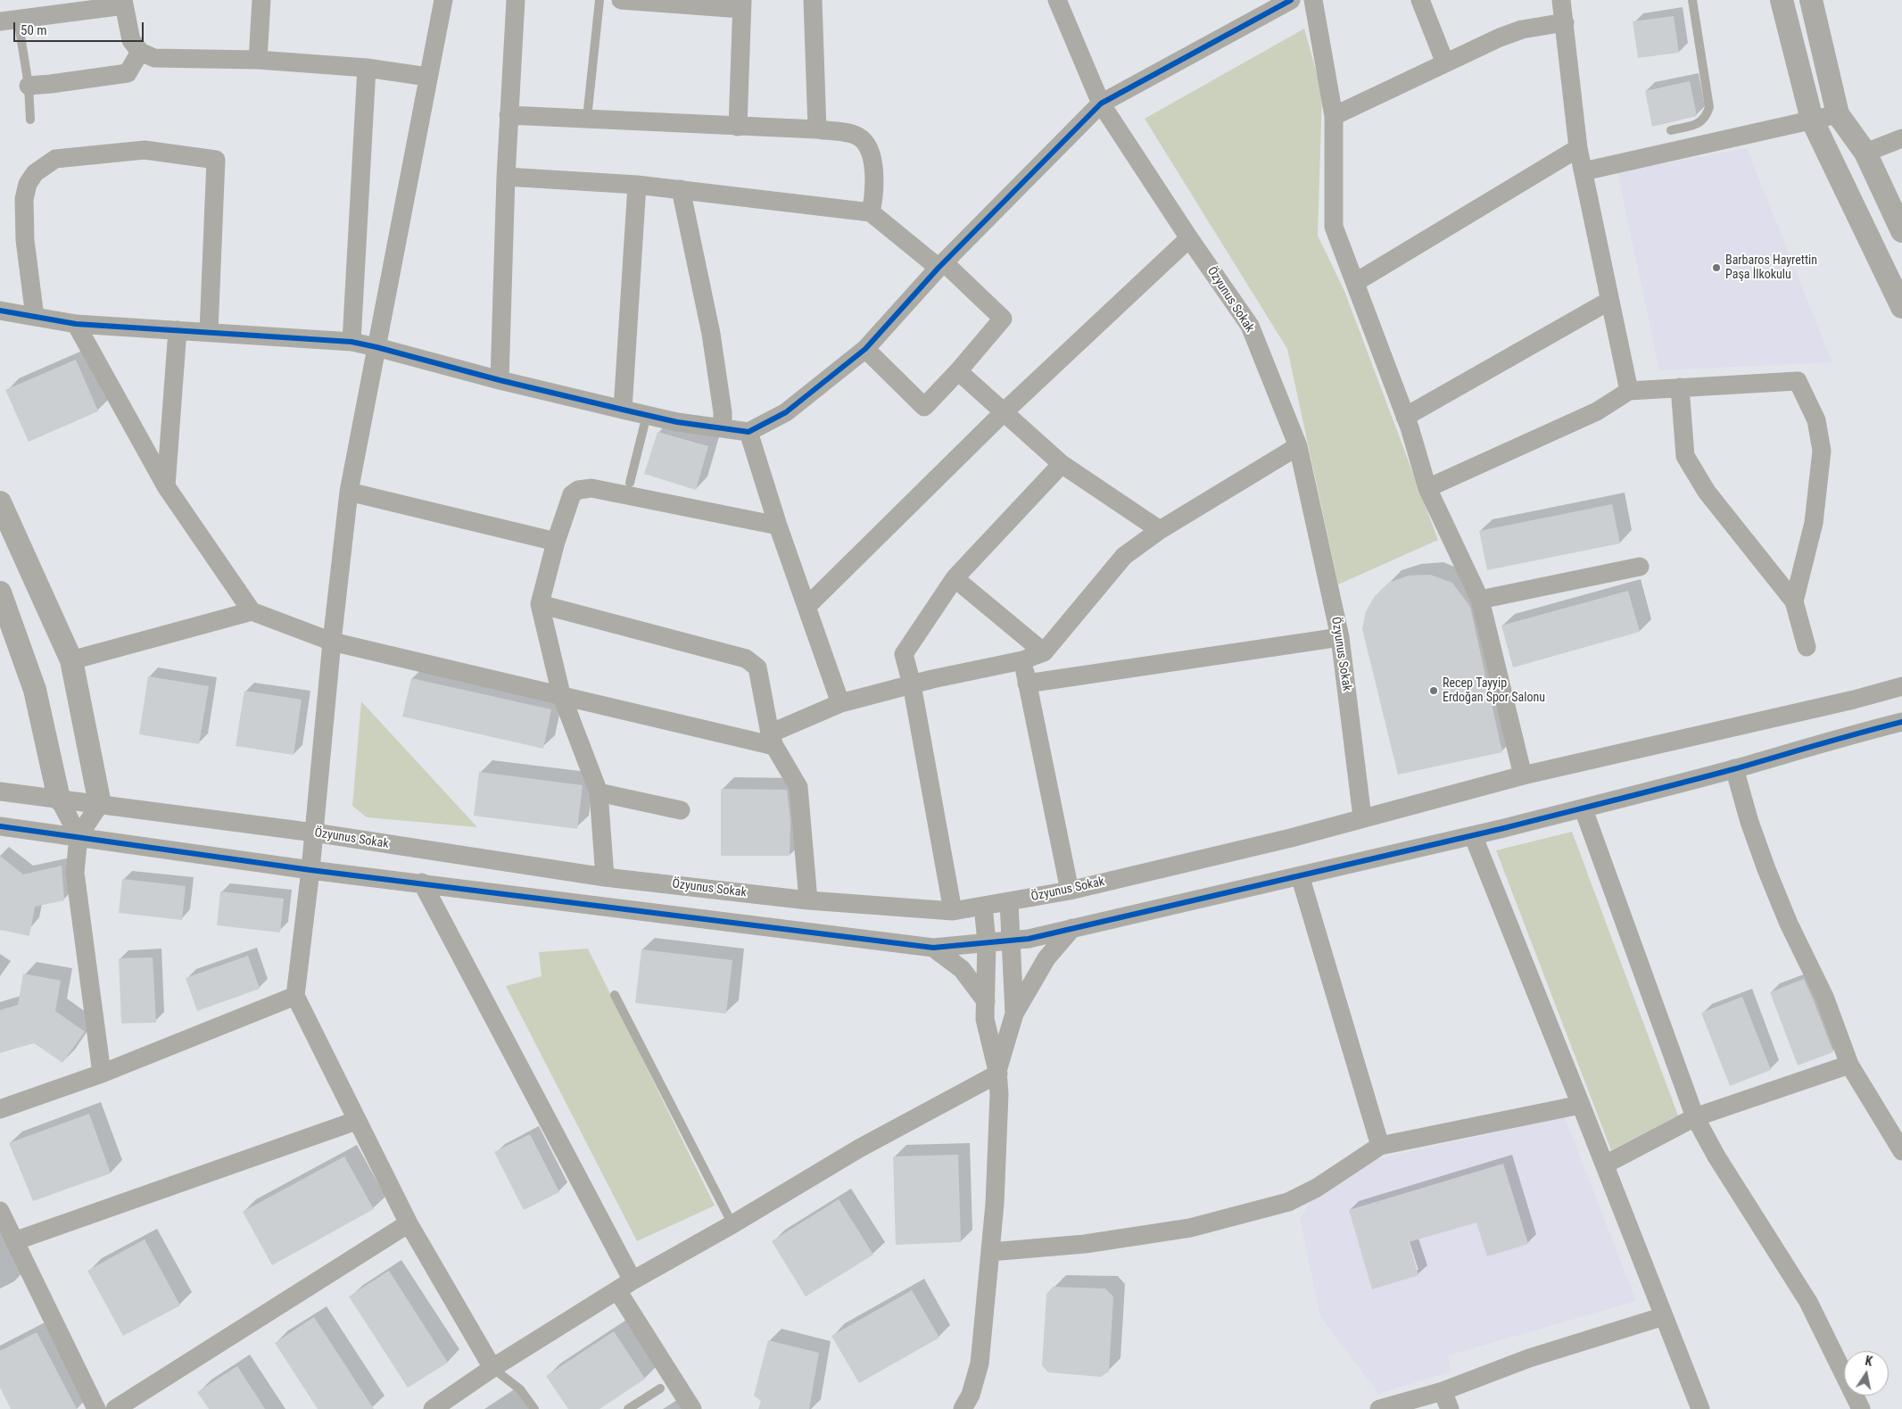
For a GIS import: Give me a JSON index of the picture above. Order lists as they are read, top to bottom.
{
  "streets": {
    "street": ["Özyunus Sokak"]
  },
  "places": ["Barbaros Hayrettin Paşa İlkokulu", "Recep Tayyip Erdoğan Spor Salonu"],
  "scale_bar": "50 m",
  "north": "top"
}
